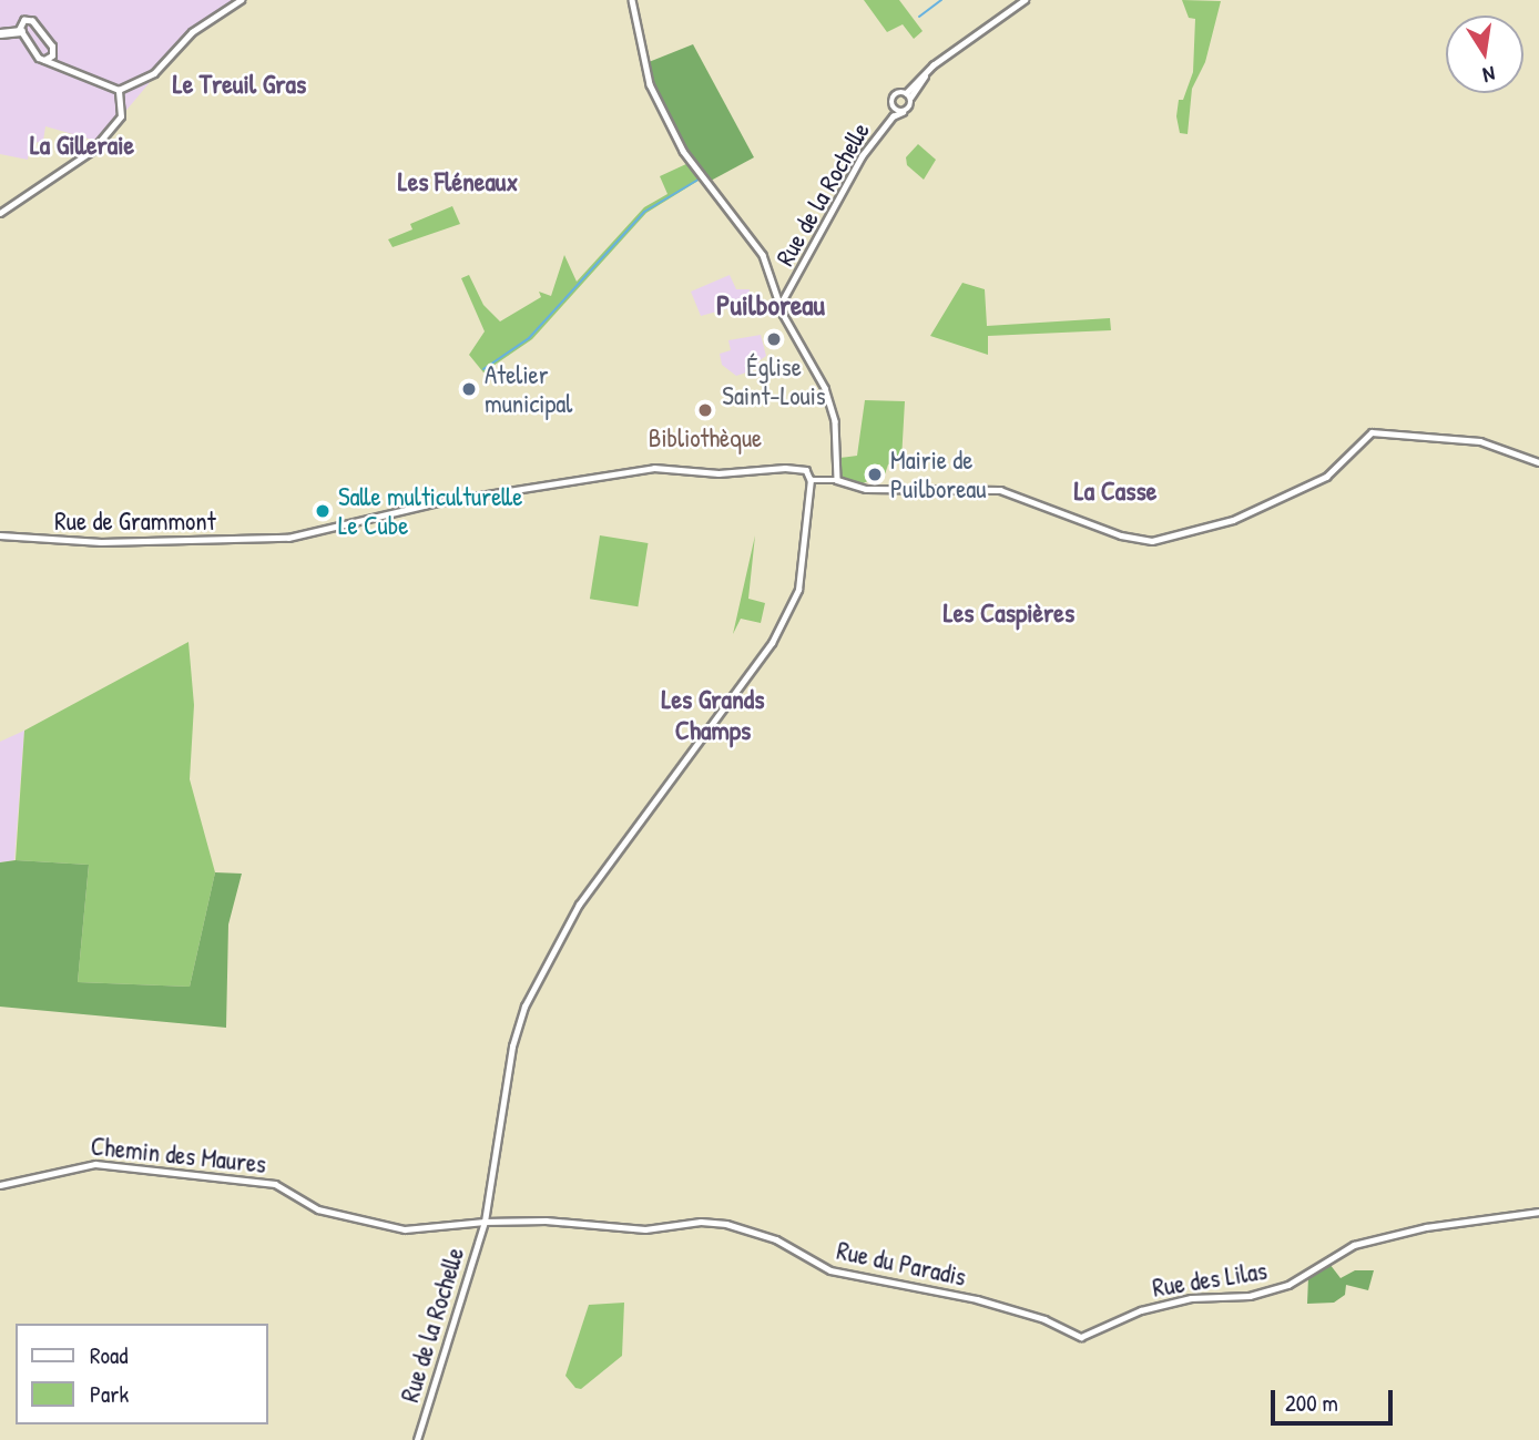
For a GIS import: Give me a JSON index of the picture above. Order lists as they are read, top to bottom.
{
  "streets": {
    "street": [
      "Rue de la Rochelle",
      "Rue de Grammont",
      "Chemin des Maures",
      "Rue du Paradis",
      "Rue des Lilas"
    ]
  },
  "crossings": [
    ["Rue de la Rochelle", "Rue de Grammont"],
    ["Rue de la Rochelle", "Chemin des Maures"],
    ["Rue de la Rochelle", "Rue du Paradis"],
    ["Chemin des Maures", "Rue du Paradis"],
    ["Rue du Paradis", "Rue des Lilas"]
  ],
  "districts": [
    "Le Treuil Gras",
    "La Gilleraie",
    "Les Fléneaux",
    "Puilboreau",
    "La Casse",
    "Les Caspières",
    "Les Grands Champs"
  ],
  "places": [
    "Église Saint-Louis",
    "Atelier municipal",
    "Bibliothèque",
    "Mairie de Puilboreau",
    "Salle multiculturelle Le Cube"
  ],
  "legend": ["Road", "Park"],
  "scale_bar": "200 m",
  "north": "bottom"
}
